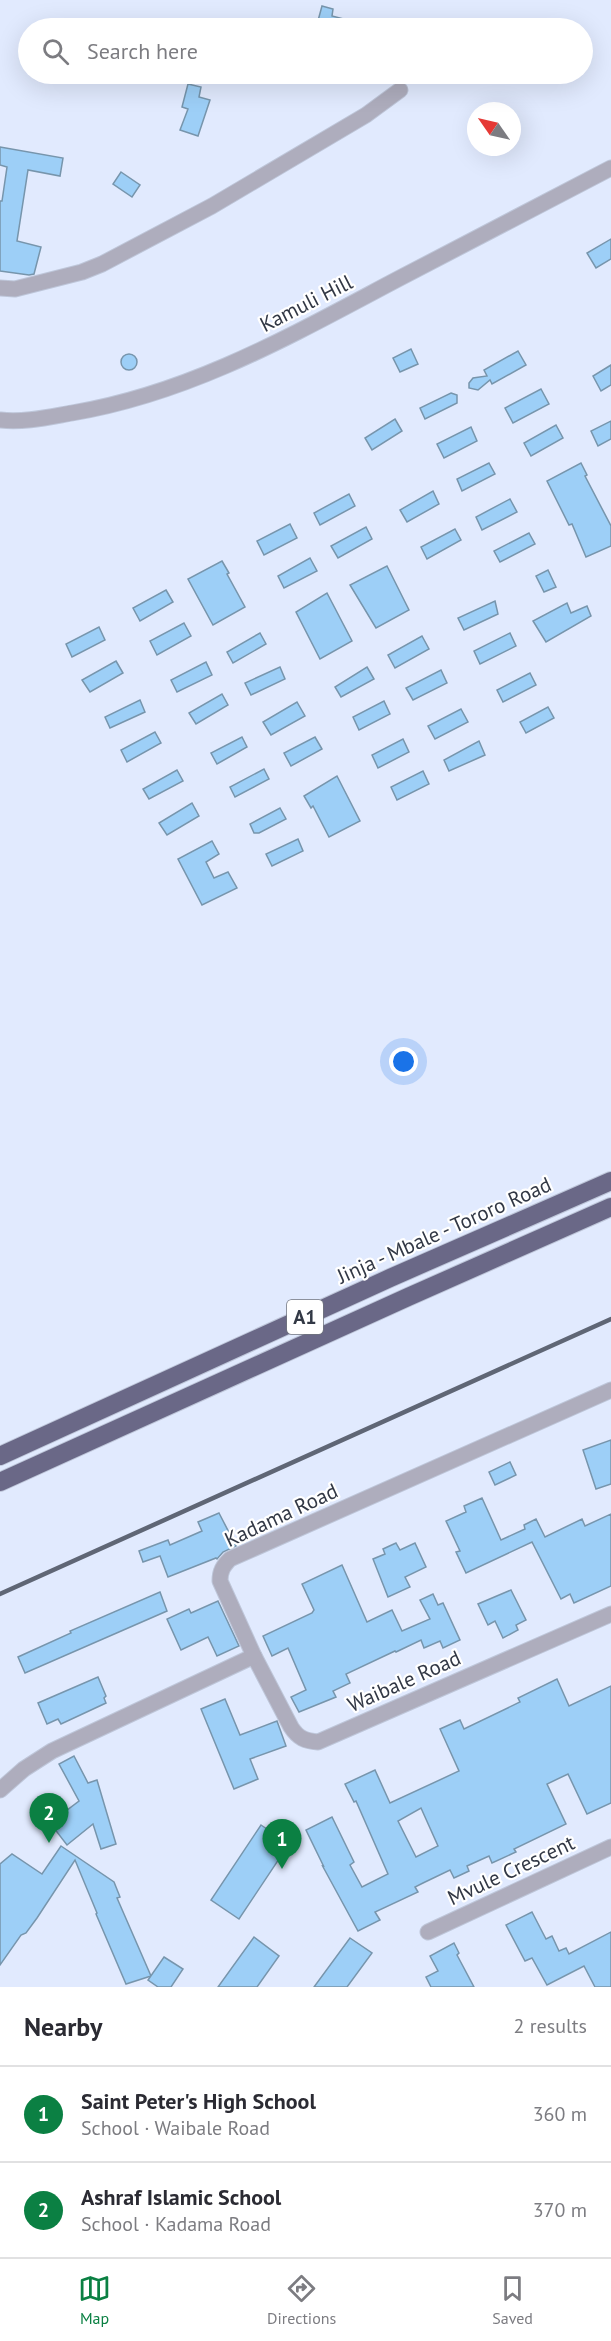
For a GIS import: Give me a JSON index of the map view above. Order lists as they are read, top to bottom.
{
  "streets": {
    "highway": ["Jinja - Mbale - Tororo Road", "A1"],
    "street": [
      "Kamuli Hill",
      "Kadama Road",
      "Waibale Road",
      "Mvule Crescent"
    ]
  },
  "crossings": [
    ["Kadama Road", "Waibale Road"]
  ],
  "north": "top left",
  "page": {
    "search": "Search here",
    "pins": ["2", "1"],
    "heading": ["Nearby", "2 results"],
    "list": [
      {
        "mark": "1",
        "name": "Saint Peter's High School",
        "note": "School · Waibale Road",
        "value": "360 m"
      },
      {
        "mark": "2",
        "name": "Ashraf Islamic School",
        "note": "School · Kadama Road",
        "value": "370 m"
      }
    ],
    "nav": ["Map", "Directions", "Saved"]
  }
}
